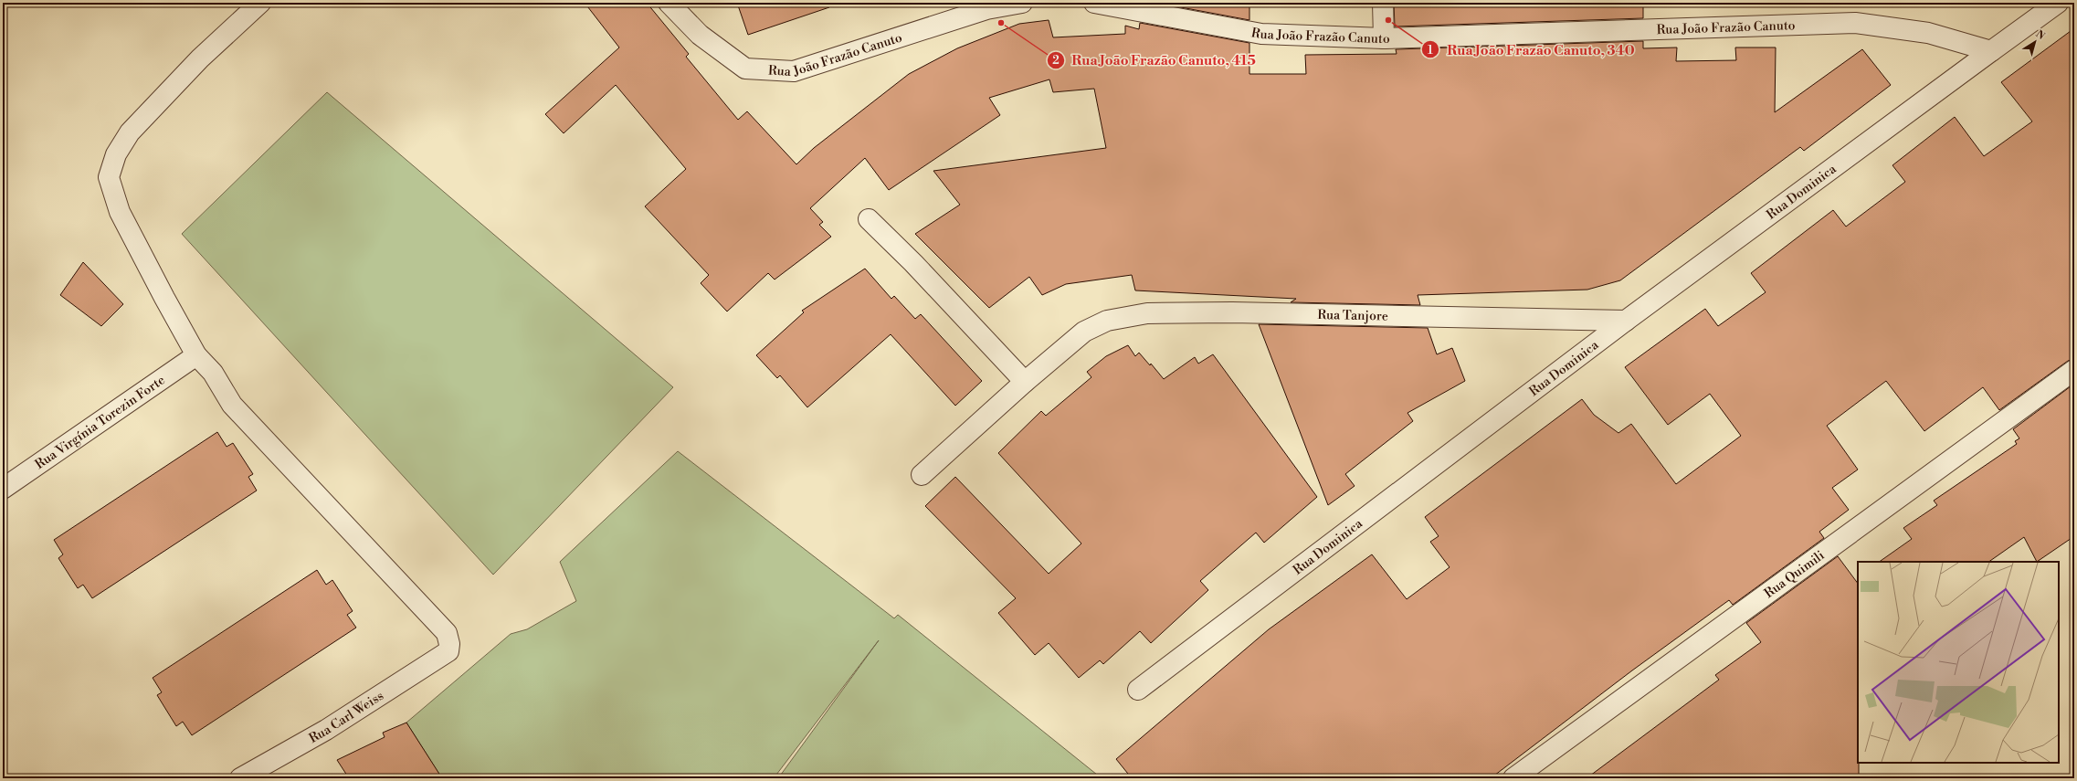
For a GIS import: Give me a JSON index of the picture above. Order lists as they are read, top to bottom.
{
  "streets": {
    "street": [
      "Rua João Frazão Canuto",
      "Rua Dominica",
      "Rua Tanjore",
      "Rua Virgínia Torezin Forte",
      "Rua Quimili",
      "Rua Carl Weiss"
    ]
  },
  "crossings": [
    ["Rua João Frazão Canuto", "Rua Dominica"],
    ["Rua Dominica", "Rua Tanjore"],
    ["Rua Virgínia Torezin Forte", "Rua Carl Weiss"]
  ],
  "places": ["Rua João Frazão Canuto, 340", "Rua João Frazão Canuto, 415"],
  "north": "top right"
}
